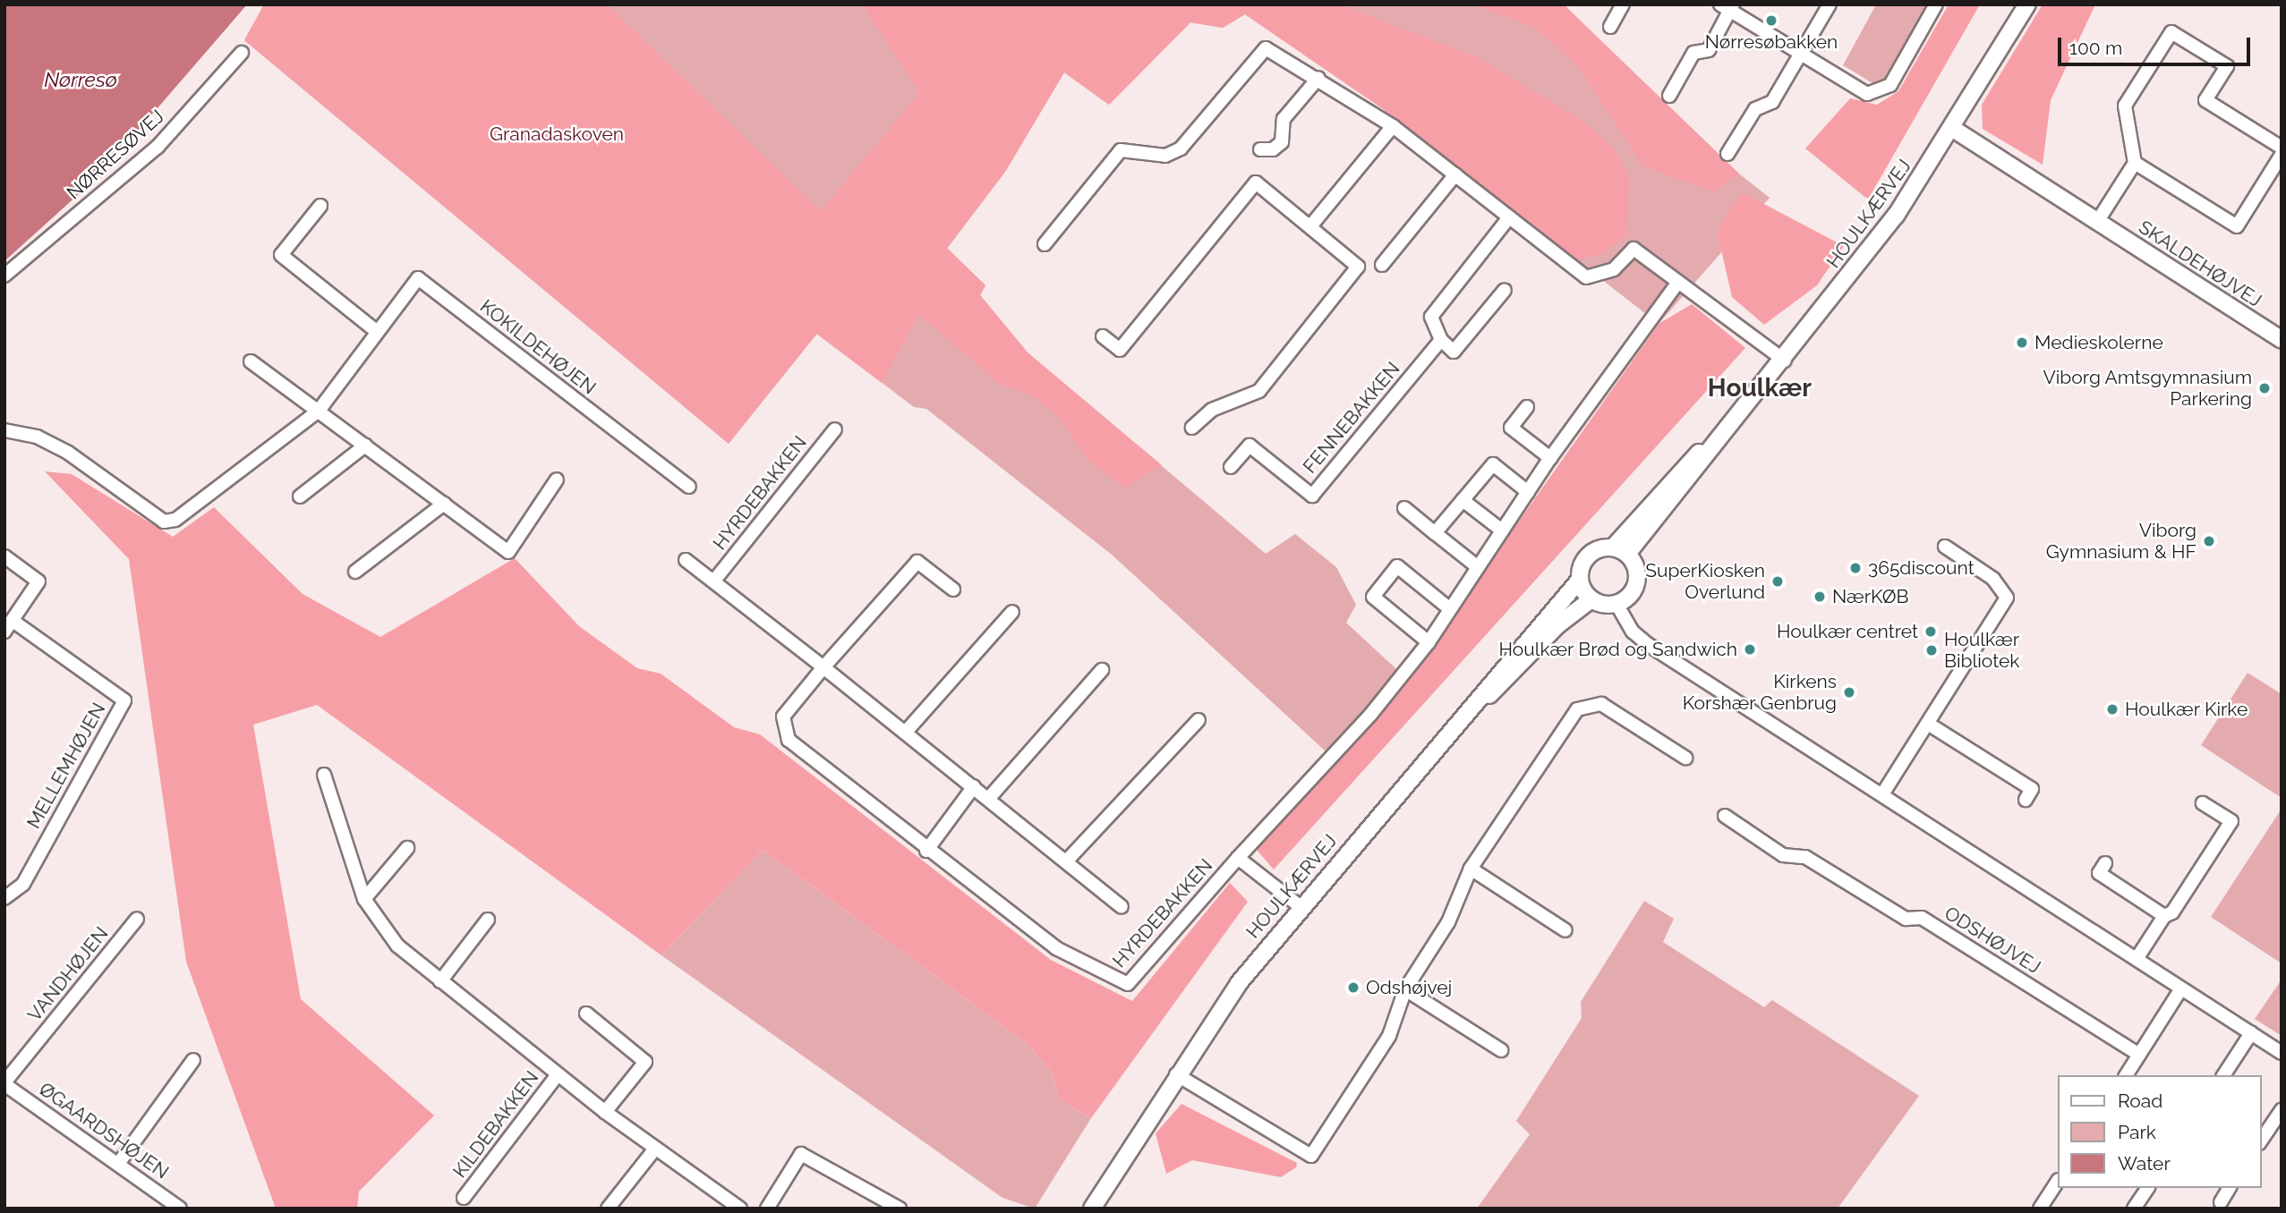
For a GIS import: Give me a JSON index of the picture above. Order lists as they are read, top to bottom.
{
  "streets": {
    "street": [
      "NØRRESØVEJ",
      "HOULKÆRVEJ",
      "SKALDEHØJVEJ",
      "KOKILDEHØJEN",
      "FENNEBAKKEN",
      "HYRDEBAKKEN",
      "MELLEMHØJEN",
      "ODSHØJVEJ",
      "VANDHØJEN",
      "KILDEBAKKEN",
      "ØGAARDSHØJEN"
    ]
  },
  "crossings": [
    ["HOULKÆRVEJ", "SKALDEHØJVEJ"],
    ["HOULKÆRVEJ", "HYRDEBAKKEN"],
    ["VANDHØJEN", "ØGAARDSHØJEN"]
  ],
  "districts": ["Houlkær"],
  "water": ["Nørresø"],
  "parks": ["Granadaskoven"],
  "places": [
    "Nørresøbakken",
    "Medieskolerne",
    "Viborg Amtsgymnasium Parkering",
    "Viborg Gymnasium & HF",
    "365discount",
    "SuperKiosken Overlund",
    "NærKØB",
    "Houlkær centret",
    "Houlkær Brød og Sandwich",
    "Houlkær Bibliotek",
    "Kirkens Korshær Genbrug",
    "Houlkær Kirke",
    "Odshøjvej"
  ],
  "legend": ["Road", "Park", "Water"],
  "scale_bar": "100 m"
}
